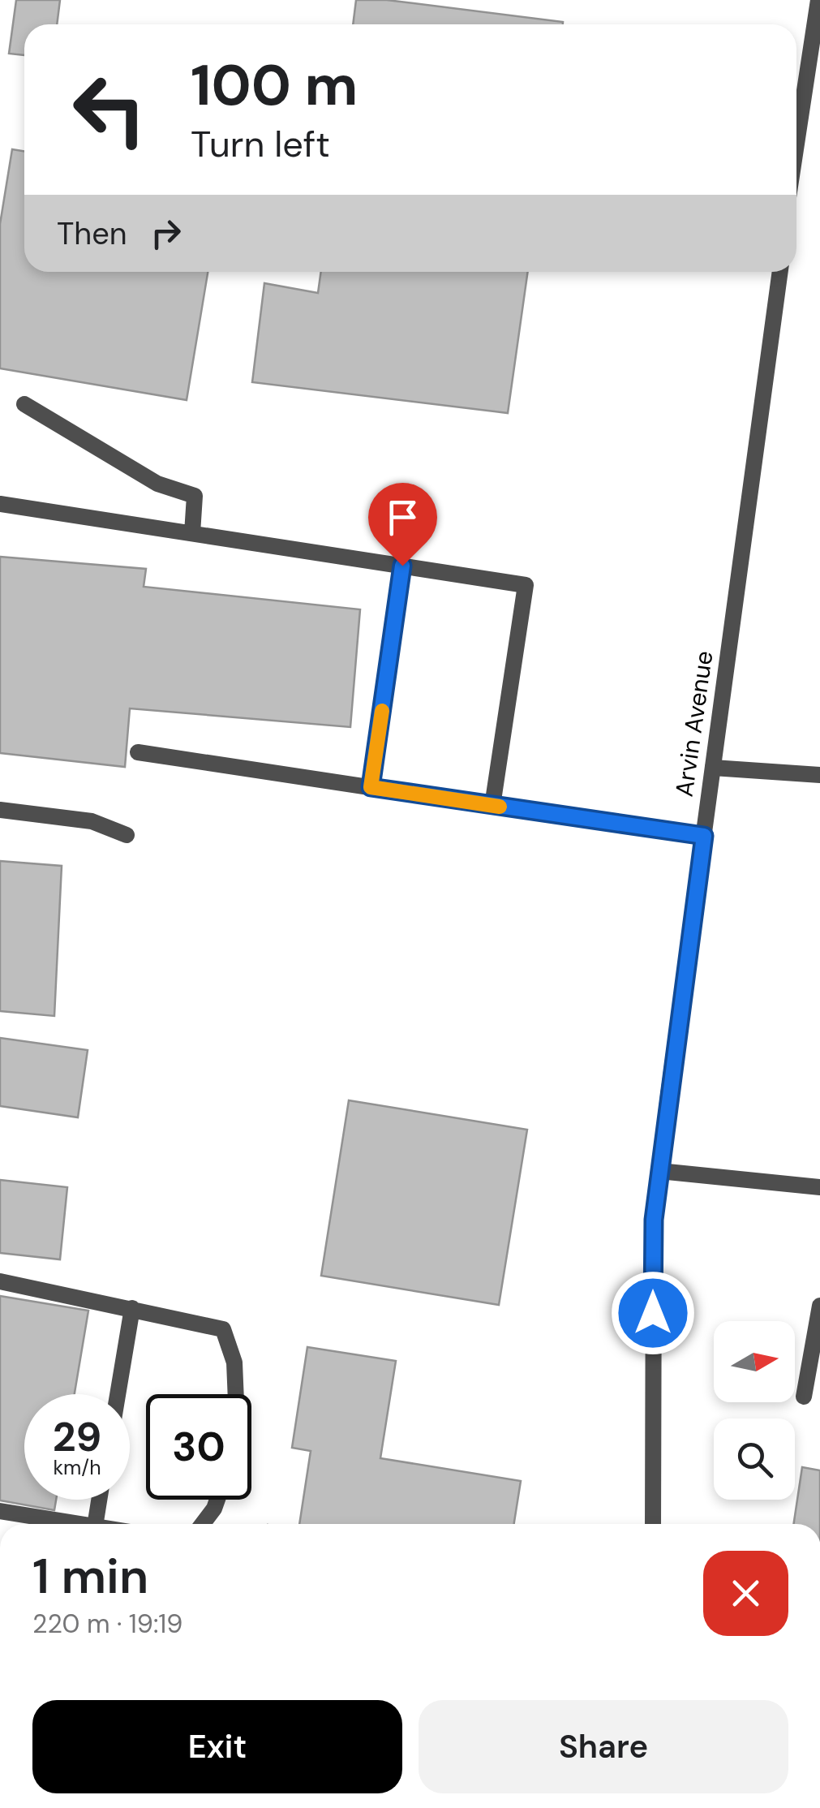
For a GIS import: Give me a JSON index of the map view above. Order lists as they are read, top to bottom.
{
  "streets": {
    "street": ["Arvin Avenue"]
  },
  "north": "right",
  "page": {
    "turn": ["100 m", "Turn left"],
    "then": "Then",
    "speed": "29 km/h",
    "limit": "30",
    "heading": ["1 min", "220 m · 19:19"],
    "buttons": ["Exit", "Share"]
  }
}
